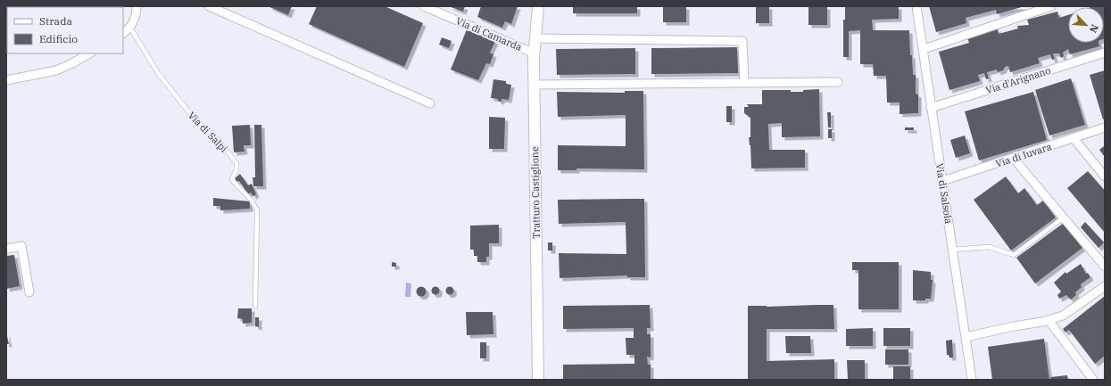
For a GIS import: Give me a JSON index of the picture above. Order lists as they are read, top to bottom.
{
  "streets": {
    "street": [
      "Via di Camarda",
      "Via d'Arignano",
      "Via di Iuvara",
      "Tratturo Castiglione",
      "Via di Salsola"
    ],
    "lane": ["Via di Salpi"]
  },
  "crossings": [
    ["Via di Camarda", "Tratturo Castiglione"],
    ["Via d'Arignano", "Via di Salsola"],
    ["Via di Iuvara", "Via di Salsola"]
  ],
  "legend": ["Strada", "Edificio"],
  "north": "bottom right"
}
